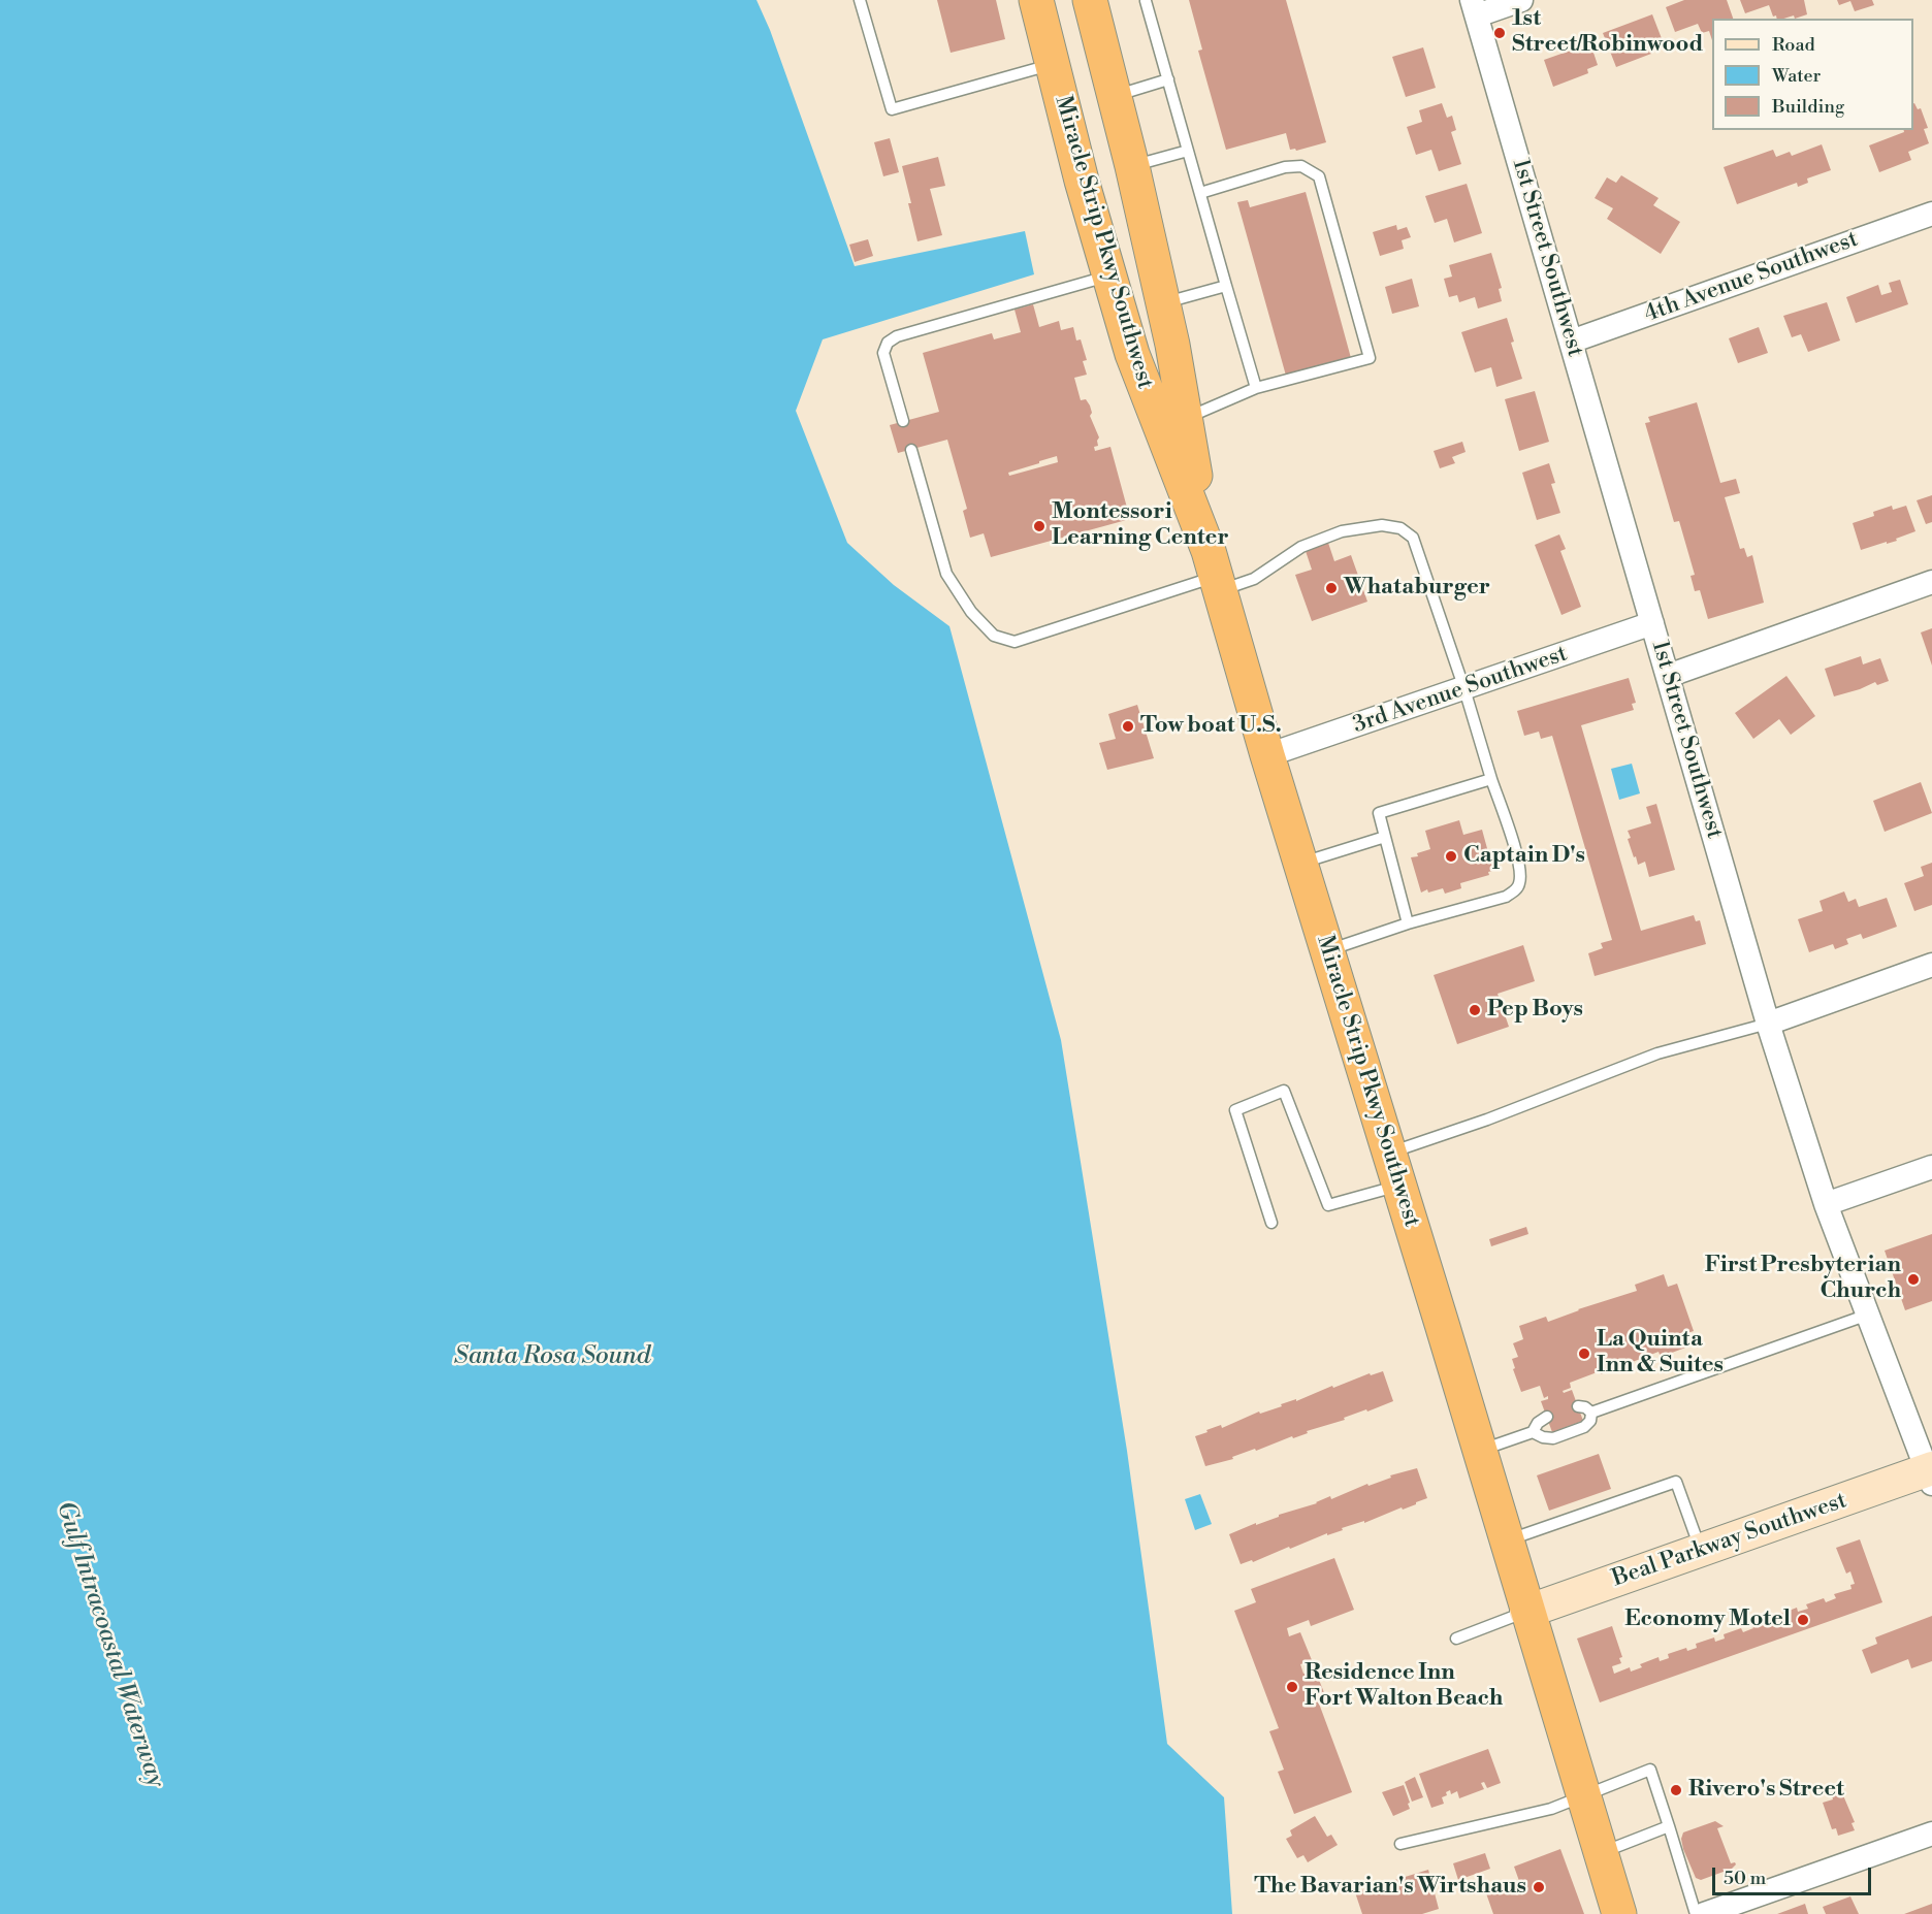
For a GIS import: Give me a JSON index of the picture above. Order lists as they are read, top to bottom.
{
  "streets": {
    "highway": ["Miracle Strip Pkwy Southwest"],
    "main road": ["Beal Parkway Southwest"],
    "street": ["1st Street Southwest", "4th Avenue Southwest", "3rd Avenue Southwest"]
  },
  "crossings": [
    ["Miracle Strip Pkwy Southwest", "3rd Avenue Southwest"],
    ["Miracle Strip Pkwy Southwest", "Beal Parkway Southwest"],
    ["1st Street Southwest", "4th Avenue Southwest"],
    ["1st Street Southwest", "3rd Avenue Southwest"],
    ["1st Street Southwest", "Beal Parkway Southwest"]
  ],
  "water": ["Santa Rosa Sound", "Gulf Intracoastal Waterway"],
  "places": [
    "1st Street/Robinwood",
    "Montessori Learning Center",
    "Whataburger",
    "Tow boat U.S.",
    "Captain D's",
    "Pep Boys",
    "First Presbyterian Church",
    "La Quinta Inn & Suites",
    "Economy Motel",
    "Residence Inn Fort Walton Beach",
    "Rivero's Street",
    "The Bavarian's Wirtshaus"
  ],
  "legend": ["Road", "Water", "Building"],
  "scale_bar": "50 m"
}
